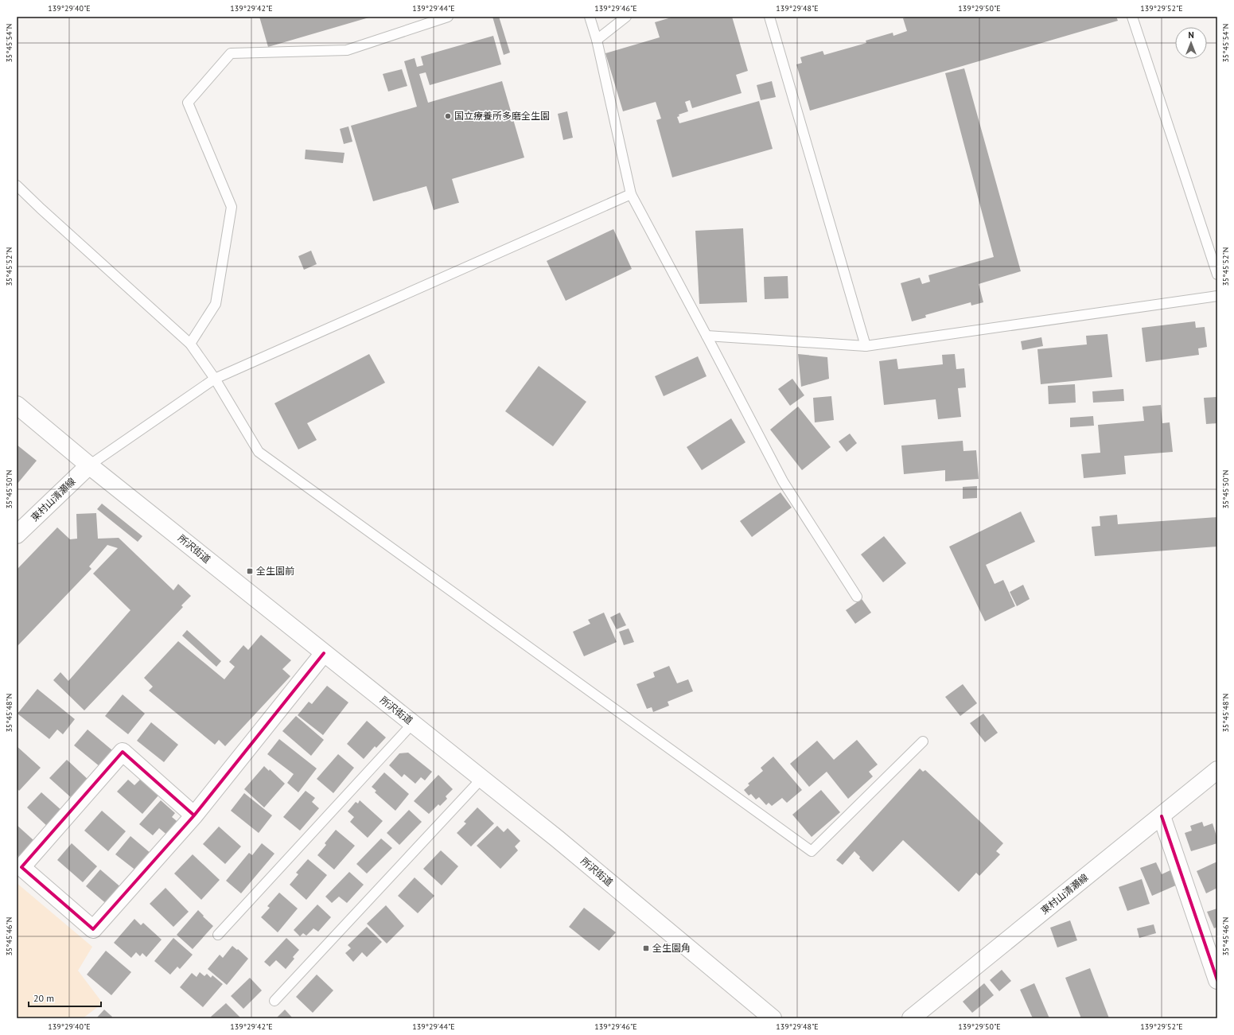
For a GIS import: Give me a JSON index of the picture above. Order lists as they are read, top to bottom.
{
  "streets": {
    "main road": ["東村山清瀬線", "所沢街道"]
  },
  "crossings": [
    ["東村山清瀬線", "所沢街道"]
  ],
  "places": {
    "other": ["国立療養所多磨全生園"],
    "transit": ["全生園前", "全生園角"]
  },
  "scale_bar": "20 m",
  "north": "top",
  "coordinates": [
    "139°29'40\"E",
    "139°29'42\"E",
    "139°29'44\"E",
    "139°29'46\"E",
    "139°29'48\"E",
    "139°29'50\"E",
    "139°29'52\"E",
    "35°45'54\"N",
    "35°45'52\"N",
    "35°45'50\"N",
    "35°45'48\"N",
    "35°45'46\"N"
  ]
}
